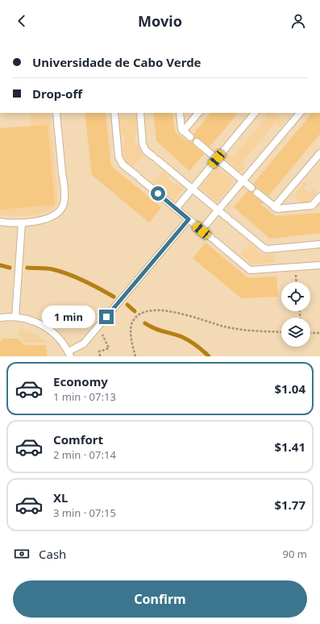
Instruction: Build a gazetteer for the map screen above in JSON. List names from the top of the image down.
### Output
{
  "page": {
    "header": "Movio",
    "banner": ["Universidade de Cabo Verde", "Drop-off"],
    "bubble": "1 min",
    "list": [
      {
        "name": "Economy",
        "note": "1 min · 07:13",
        "value": "$1.04"
      },
      {
        "name": "Comfort",
        "note": "2 min · 07:14",
        "value": "$1.41"
      },
      {
        "name": "XL",
        "note": "3 min · 07:15",
        "value": "$1.77"
      }
    ],
    "pay": ["Cash", "90 m"],
    "buttons": "Confirm"
  }
}
